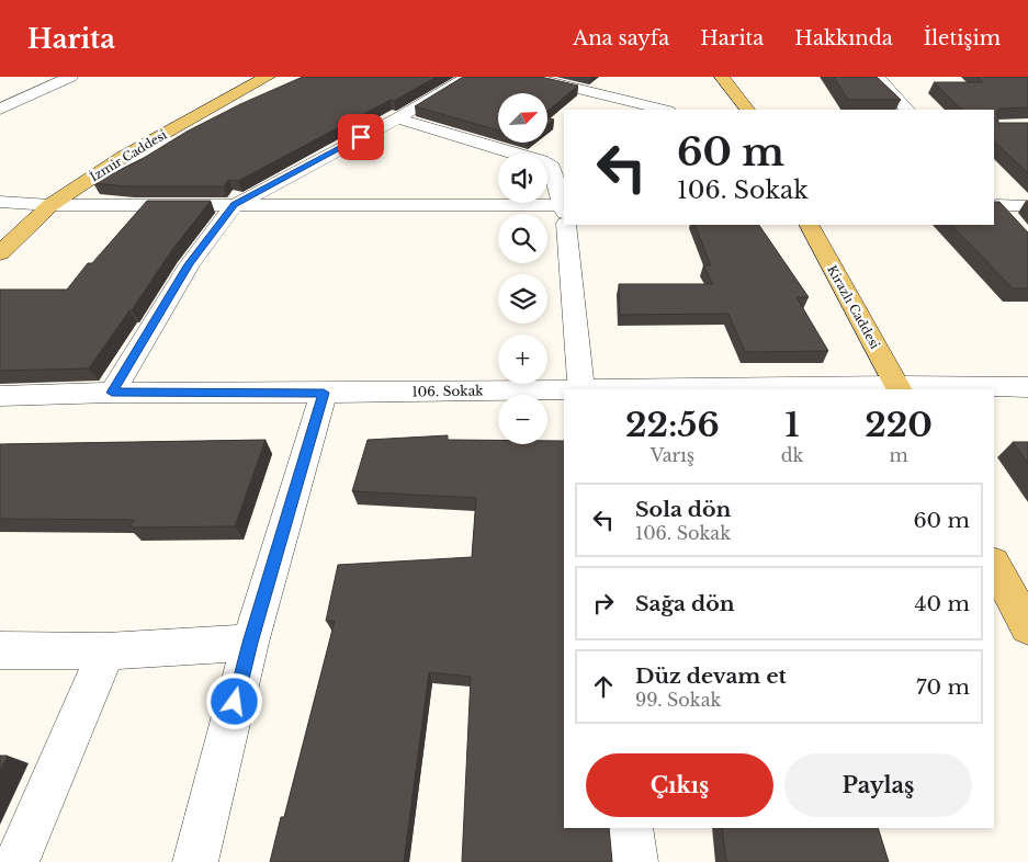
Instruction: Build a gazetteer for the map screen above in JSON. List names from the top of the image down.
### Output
{
  "streets": {
    "main road": ["İzmir Caddesi", "Kirazlı Caddesi"],
    "street": ["106. Sokak"]
  },
  "crossings": [
    ["Kirazlı Caddesi", "106. Sokak"]
  ],
  "north": "top right",
  "page": {
    "header": "Harita",
    "nav": [
      "Ana sayfa",
      "Harita",
      "Hakkında",
      "İletişim"
    ],
    "map_buttons": ["+", "−"],
    "turn": ["60 m", "106. Sokak"],
    "eta": [
      "22:56",
      "Varış",
      "1",
      "dk",
      "220",
      "m"
    ],
    "list": [
      {
        "name": "Sola dön",
        "note": "106. Sokak",
        "value": "60 m"
      },
      {
        "name": "Sağa dön",
        "value": "40 m"
      },
      {
        "name": "Düz devam et",
        "note": "99. Sokak",
        "value": "70 m"
      }
    ],
    "buttons": ["Çıkış", "Paylaş"]
  }
}
